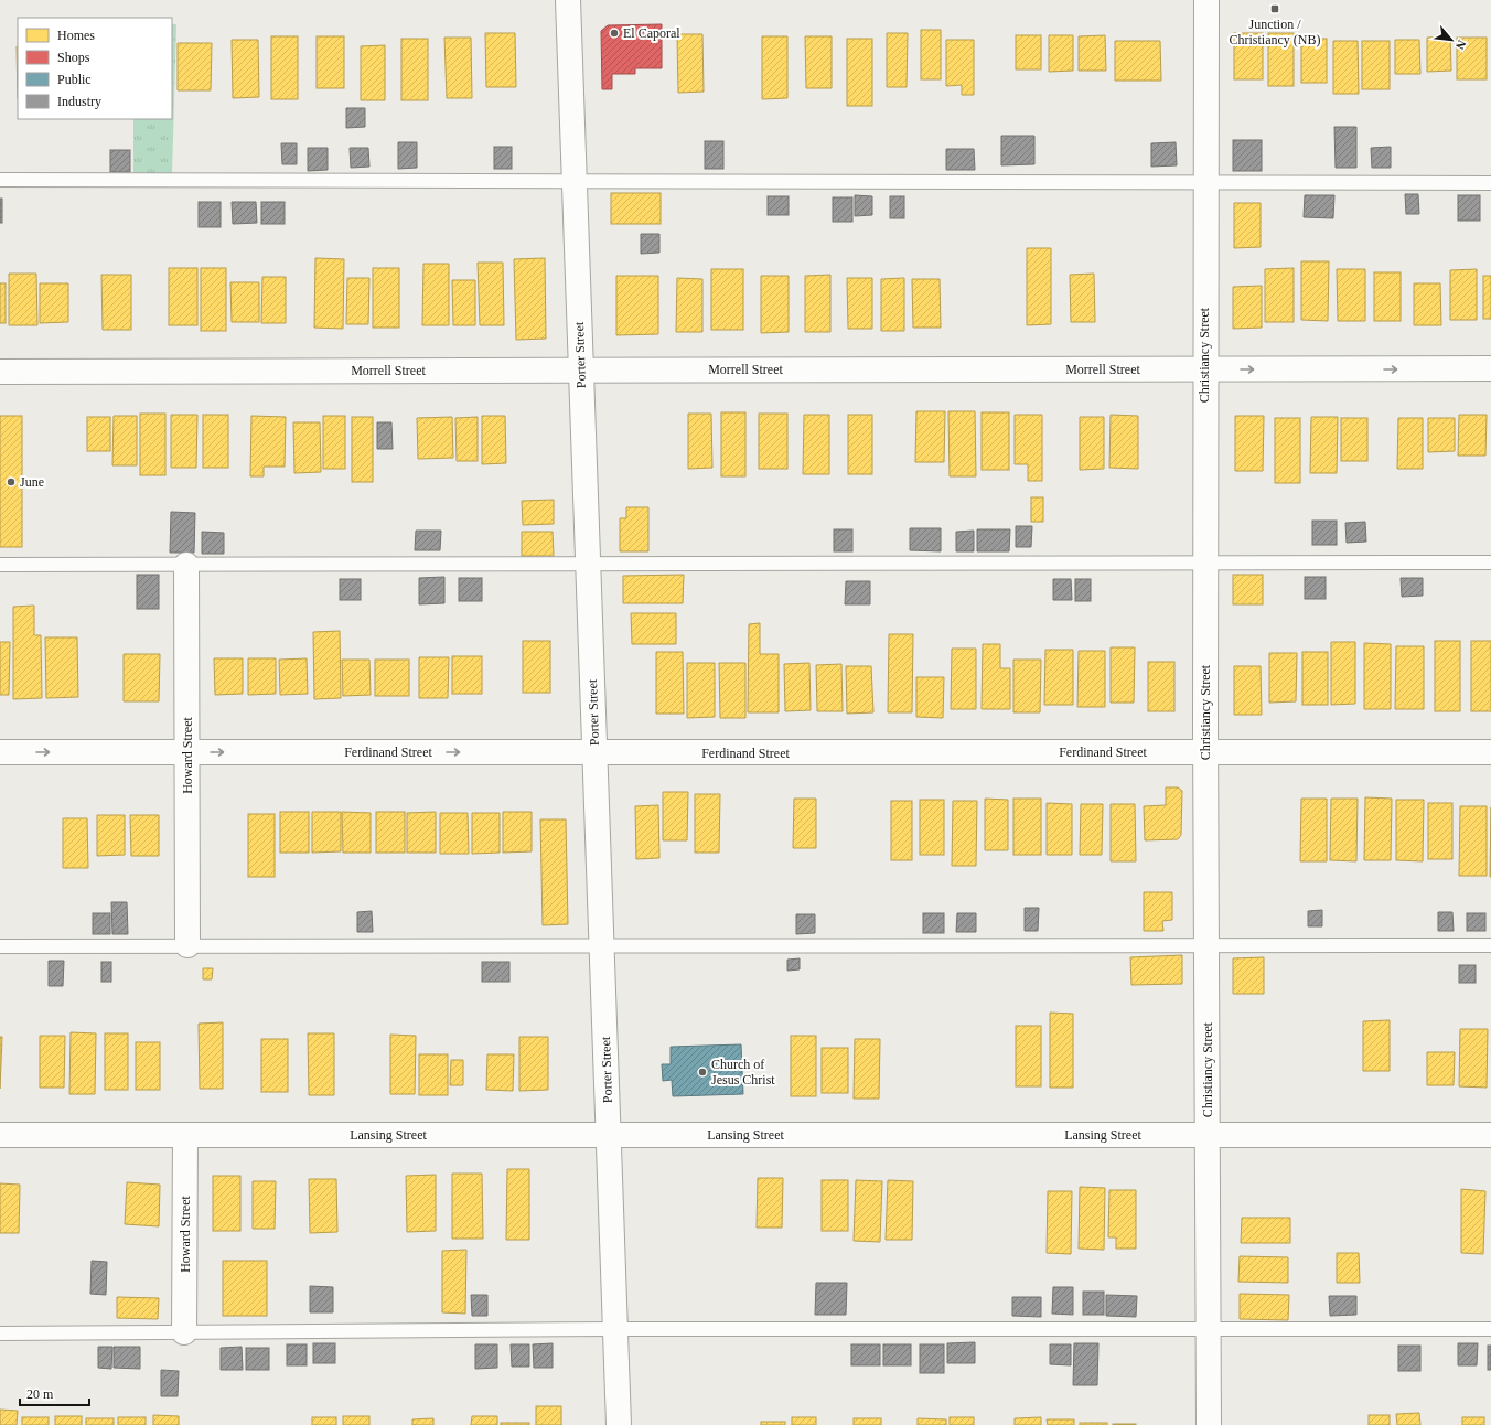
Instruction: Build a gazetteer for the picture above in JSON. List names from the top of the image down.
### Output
{
  "streets": {
    "street": [
      "Porter Street",
      "Christiancy Street",
      "Morrell Street",
      "Ferdinand Street",
      "Howard Street",
      "Lansing Street"
    ]
  },
  "crossings": [
    ["Porter Street", "Morrell Street"],
    ["Porter Street", "Ferdinand Street"],
    ["Porter Street", "Lansing Street"],
    ["Christiancy Street", "Morrell Street"],
    ["Christiancy Street", "Ferdinand Street"],
    ["Christiancy Street", "Lansing Street"],
    ["Ferdinand Street", "Howard Street"],
    ["Howard Street", "Lansing Street"]
  ],
  "one_way": ["Ferdinand Street"],
  "places": {
    "transit": ["Junction / Christiancy (NB)"],
    "other": ["El Caporal", "June", "Church of Jesus Christ"]
  },
  "legend": [
    "Homes",
    "Shops",
    "Public",
    "Industry"
  ],
  "scale_bar": "20 m",
  "north": "bottom right"
}
